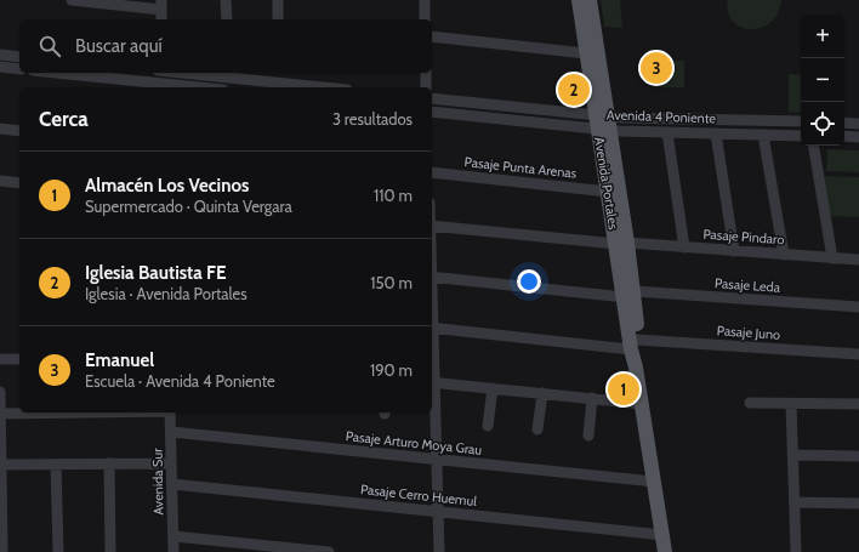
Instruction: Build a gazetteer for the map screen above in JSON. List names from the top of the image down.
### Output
{
  "streets": {
    "main road": ["Avenida Portales"],
    "street": [
      "Avenida 4 Poniente",
      "Pasaje Punta Arenas",
      "Pasaje Pindaro",
      "Pasaje Leda",
      "Pasaje Juno",
      "Pasaje Arturo Moya Grau",
      "Avenida Sur",
      "Pasaje Cerro Huemul"
    ]
  },
  "crossings": [
    ["Avenida 4 Poniente", "Avenida Portales"],
    ["Pasaje Punta Arenas", "Avenida Portales"],
    ["Avenida Portales", "Pasaje Pindaro"],
    ["Avenida Portales", "Pasaje Leda"],
    ["Avenida Portales", "Pasaje Juno"],
    ["Avenida Portales", "Pasaje Arturo Moya Grau"],
    ["Avenida Portales", "Pasaje Cerro Huemul"],
    ["Pasaje Arturo Moya Grau", "Avenida Sur"],
    ["Avenida Sur", "Pasaje Cerro Huemul"]
  ],
  "page": {
    "map_buttons": ["+", "−"],
    "search": "Buscar aquí",
    "pins": ["3", "2", "1"],
    "heading": ["Cerca", "3 resultados"],
    "list": [
      {
        "mark": "1",
        "name": "Almacén Los Vecinos",
        "note": "Supermercado · Quinta Vergara",
        "value": "110 m"
      },
      {
        "mark": "2",
        "name": "Iglesia Bautista FE",
        "note": "Iglesia · Avenida Portales",
        "value": "150 m"
      },
      {
        "mark": "3",
        "name": "Emanuel",
        "note": "Escuela · Avenida 4 Poniente",
        "value": "190 m"
      }
    ]
  }
}
